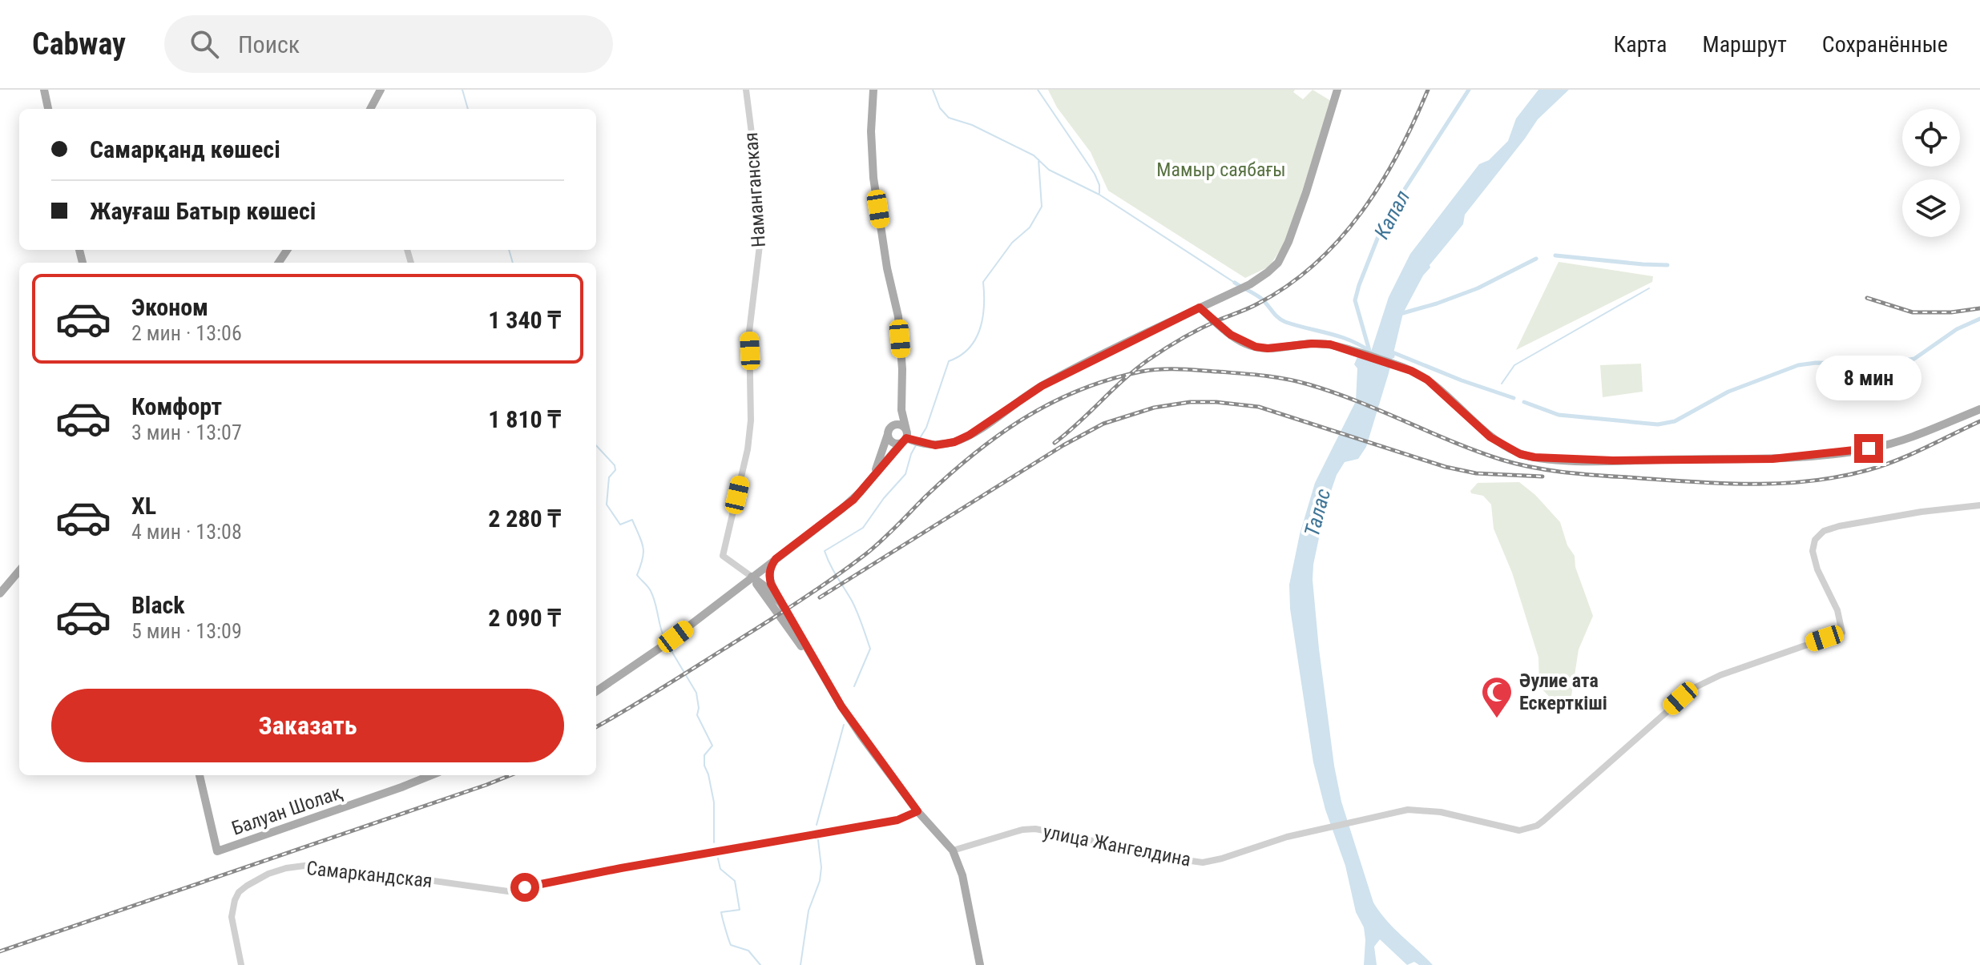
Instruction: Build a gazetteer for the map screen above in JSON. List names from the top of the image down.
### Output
{
  "streets": {
    "main road": ["Балуан Шолақ"],
    "street": ["Наманганская", "улица Жангелдина", "Самаркандская"]
  },
  "water": ["Капал", "Талас"],
  "parks": ["Мамыр саябағы"],
  "places": {
    "mosque": ["Әулие ата Ескерткіші"]
  },
  "page": {
    "header": "Cabway",
    "search": "Поиск",
    "nav": ["Карта", "Маршрут", "Сохранённые"],
    "banner": ["Самарқанд көшесі", "Жауғаш Батыр көшесі"],
    "list": [
      {
        "name": "Эконом",
        "note": "2 мин · 13:06",
        "value": "1 340 ₸"
      },
      {
        "name": "Комфорт",
        "note": "3 мин · 13:07",
        "value": "1 810 ₸"
      },
      {
        "name": "XL",
        "note": "4 мин · 13:08",
        "value": "2 280 ₸"
      },
      {
        "name": "Black",
        "note": "5 мин · 13:09",
        "value": "2 090 ₸"
      }
    ],
    "bubble": "8 мин",
    "buttons": "Заказать"
  }
}
